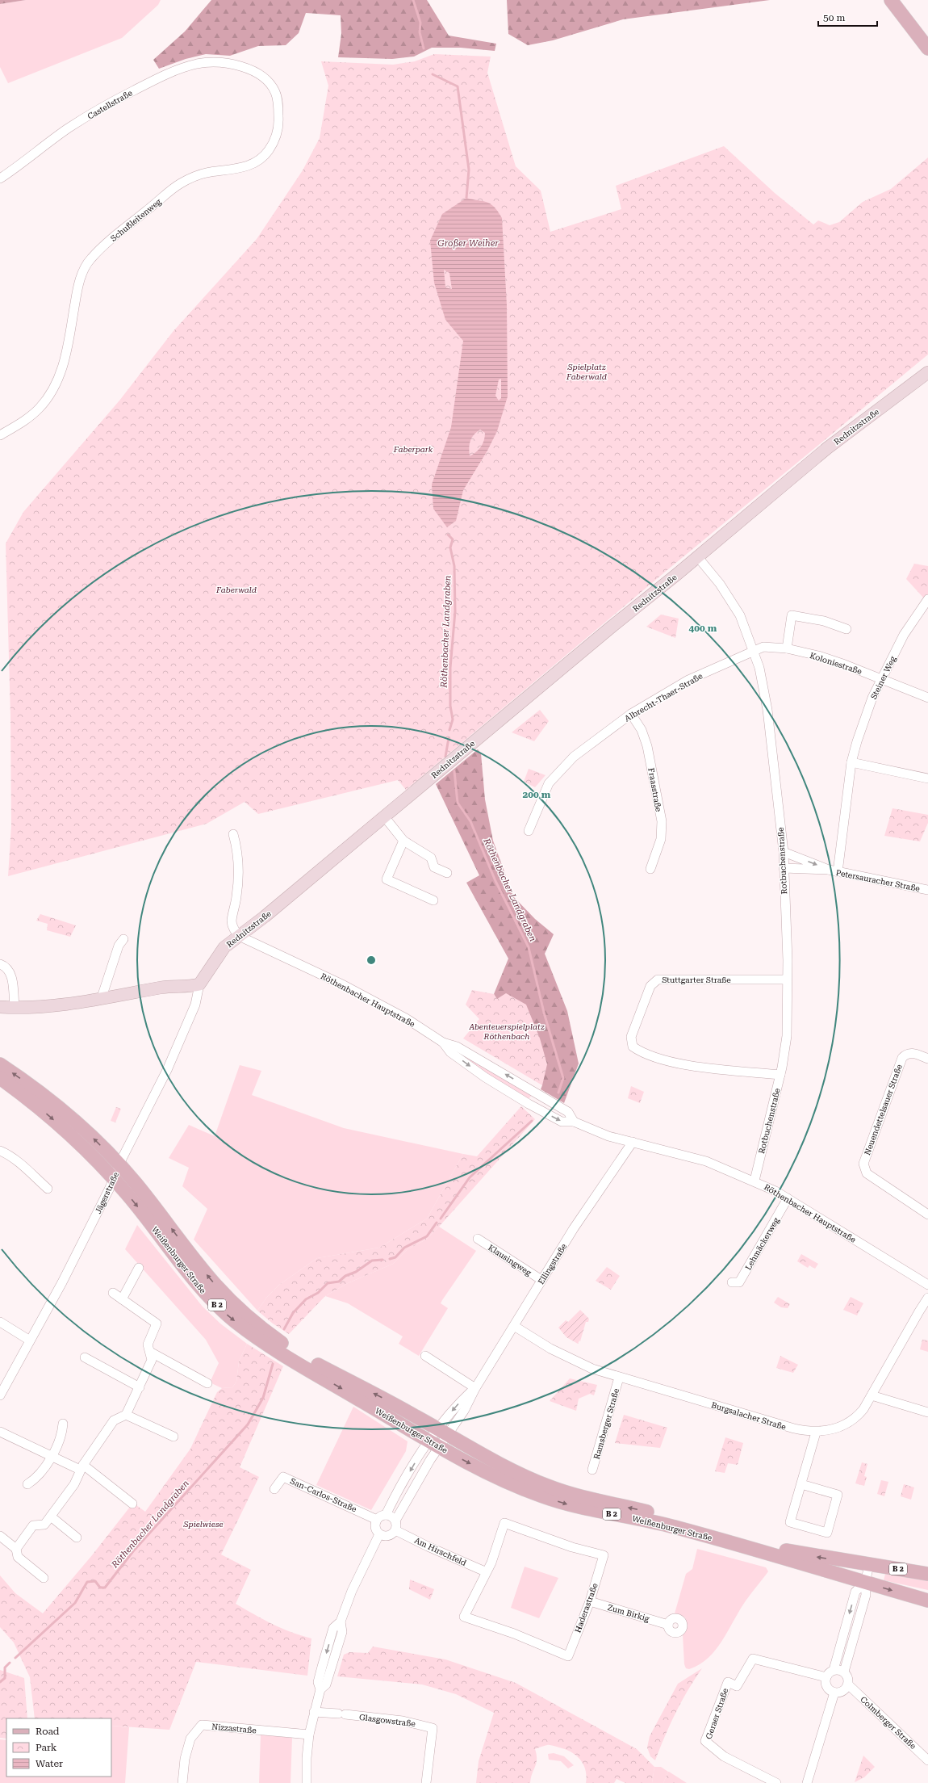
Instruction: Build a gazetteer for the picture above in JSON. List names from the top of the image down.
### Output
{
  "streets": {
    "main road": ["Rednitzstraße", "Weißenburger Straße", "B 2"],
    "street": [
      "Castellstraße",
      "Schußleitenweg",
      "Koloniestraße",
      "Steiner Weg",
      "Albrecht-Thaer-Straße",
      "Fraasstraße",
      "Rotbuchenstraße",
      "Petersauracher Straße",
      "Stuttgarter Straße",
      "Röthenbacher Hauptstraße",
      "Neuendettelsauer Straße",
      "Jägerstraße",
      "Lehmäckerweg",
      "Klausingweg",
      "Ellingstraße",
      "Burgsalacher Straße",
      "Ramsberger Straße",
      "San-Carlos-Straße",
      "Am Hirschfeld",
      "Haderastraße",
      "Zum Birkig",
      "Geraer Straße",
      "Glasgowstraße",
      "Colmberger Straße",
      "Nizzastraße"
    ]
  },
  "crossings": [
    ["Castellstraße", "Schußleitenweg"],
    ["Rednitzstraße", "Rotbuchenstraße"],
    ["Rednitzstraße", "Röthenbacher Hauptstraße"],
    ["Rednitzstraße", "Jägerstraße"],
    ["Koloniestraße", "Steiner Weg"],
    ["Koloniestraße", "Albrecht-Thaer-Straße"],
    ["Koloniestraße", "Rotbuchenstraße"],
    ["Steiner Weg", "Petersauracher Straße"],
    ["Albrecht-Thaer-Straße", "Fraasstraße"],
    ["Albrecht-Thaer-Straße", "Rotbuchenstraße"],
    ["Rotbuchenstraße", "Petersauracher Straße"],
    ["Rotbuchenstraße", "Stuttgarter Straße"],
    ["Rotbuchenstraße", "Röthenbacher Hauptstraße"],
    ["Röthenbacher Hauptstraße", "Lehmäckerweg"],
    ["Röthenbacher Hauptstraße", "Ellingstraße"],
    ["Jägerstraße", "Weißenburger Straße"],
    ["Weißenburger Straße", "Ellingstraße"],
    ["Klausingweg", "Ellingstraße"],
    ["Ellingstraße", "Burgsalacher Straße"],
    ["Burgsalacher Straße", "Ramsberger Straße"],
    ["San-Carlos-Straße", "Am Hirschfeld"],
    ["Am Hirschfeld", "Haderastraße"],
    ["Haderastraße", "Zum Birkig"],
    ["Geraer Straße", "Colmberger Straße"]
  ],
  "water": ["Großer Weiher", "Röthenbacher Landgraben"],
  "parks": [
    "Spielplatz Faberwald",
    "Faberpark",
    "Faberwald",
    "Abenteuerspielplatz Röthenbach",
    "Spielwiese"
  ],
  "legend": ["Road", "Park", "Water"],
  "scale_bar": "50 m",
  "rings": ["400 m", "200 m"]
}
